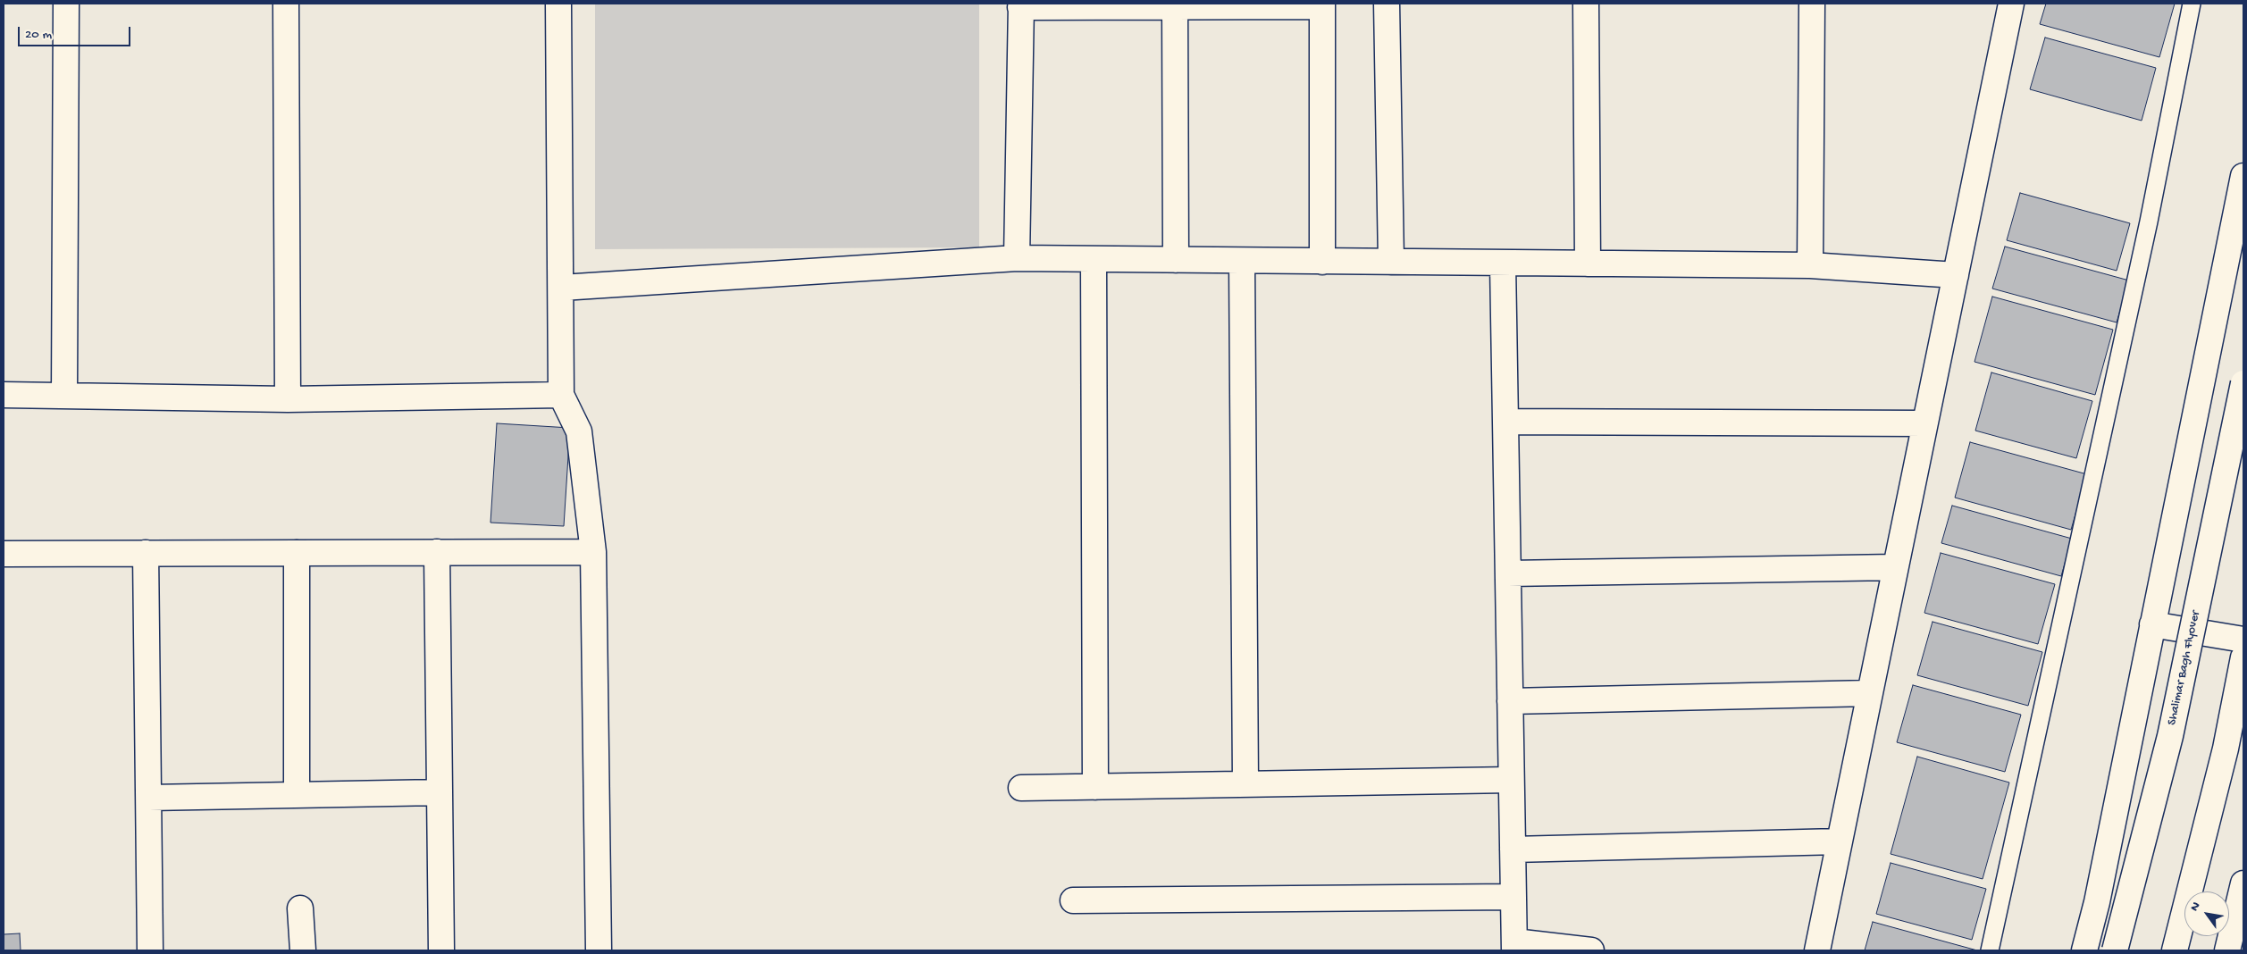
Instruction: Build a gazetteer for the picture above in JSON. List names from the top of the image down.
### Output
{
  "streets": {
    "street": ["Shalimar Bagh Flyover"]
  },
  "scale_bar": "20 m",
  "north": "top left"
}
